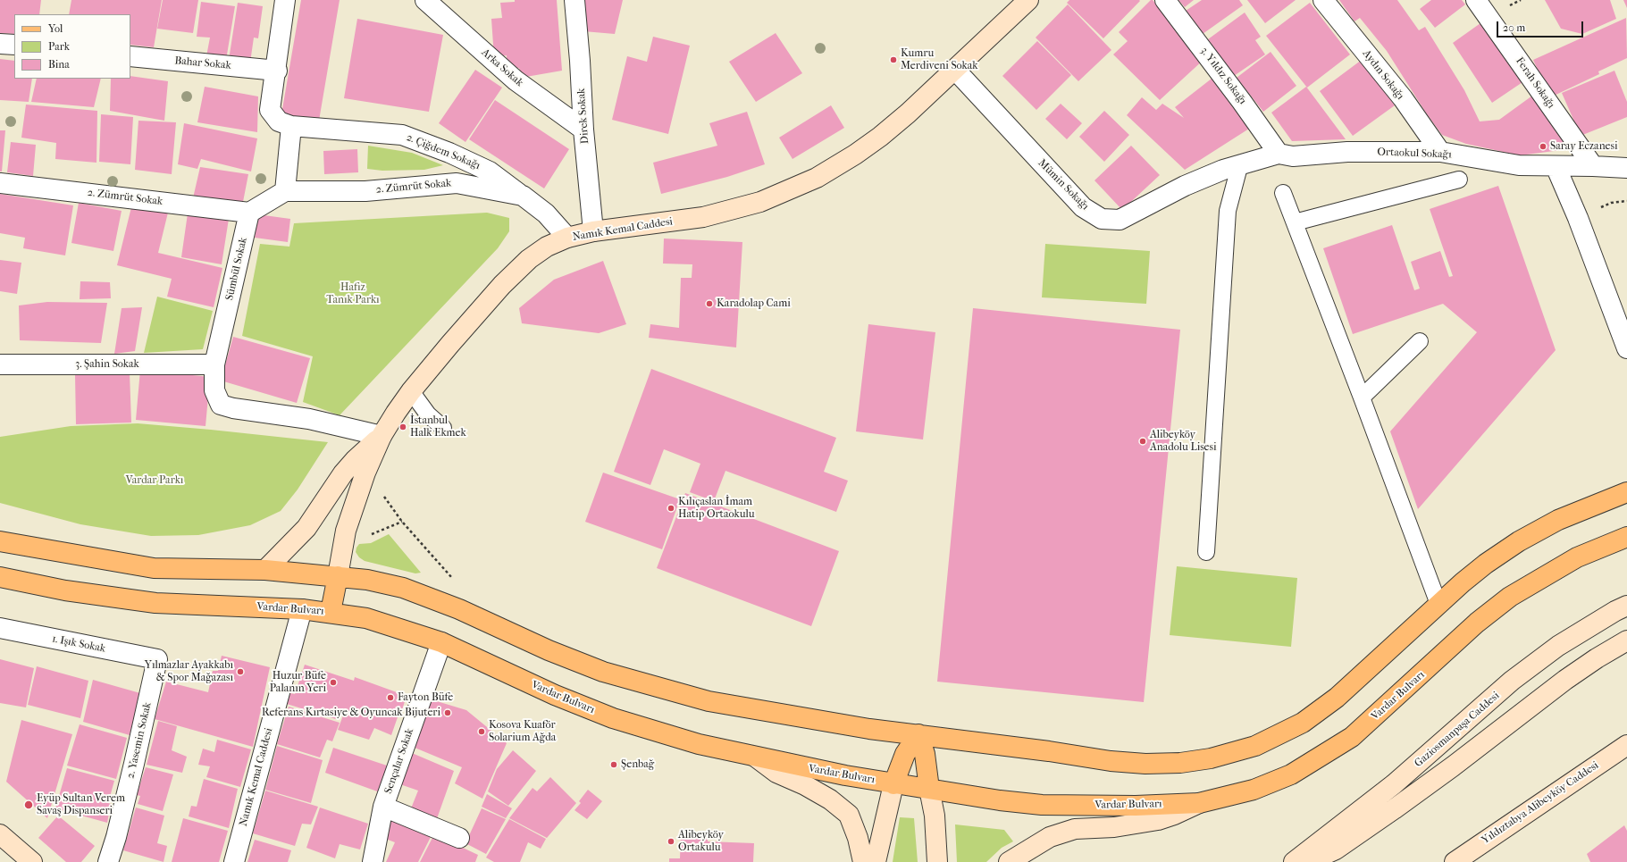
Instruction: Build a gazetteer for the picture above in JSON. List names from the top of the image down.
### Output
{
  "streets": {
    "main road": [
      "Namık Kemal Caddesi",
      "Vardar Bulvarı",
      "Gaziosmanpaşa Caddesi",
      "Yıldıztabya Alibeyköy Caddesi"
    ],
    "street": [
      "Bahar Sokak",
      "Arka Sokak",
      "Aydın Sokağı",
      "3. Yıldız Sokağı",
      "Ferah Sokağı",
      "Direk Sokak",
      "2. Çiğdem Sokağı",
      "Ortaokul Sokağı",
      "Mümin Sokağı",
      "2. Zümrüt Sokak",
      "Sümbül Sokak",
      "3. Şahin Sokak",
      "1. Işık Sokak",
      "2. Yasemin Sokak",
      "Sençalar Sokak"
    ]
  },
  "crossings": [
    ["Arka Sokak", "Direk Sokak"],
    ["Aydın Sokağı", "Ortaokul Sokağı"],
    ["3. Yıldız Sokağı", "Ortaokul Sokağı"],
    ["3. Yıldız Sokağı", "Mümin Sokağı"],
    ["Ferah Sokağı", "Ortaokul Sokağı"],
    ["Direk Sokak", "Namık Kemal Caddesi"],
    ["2. Çiğdem Sokağı", "2. Zümrüt Sokak"],
    ["Ortaokul Sokağı", "Mümin Sokağı"],
    ["Mümin Sokağı", "Namık Kemal Caddesi"],
    ["2. Zümrüt Sokak", "Namık Kemal Caddesi"],
    ["2. Zümrüt Sokak", "Sümbül Sokak"],
    ["Namık Kemal Caddesi", "Sümbül Sokak"],
    ["Namık Kemal Caddesi", "Vardar Bulvarı"],
    ["Sümbül Sokak", "3. Şahin Sokak"],
    ["Vardar Bulvarı", "Sençalar Sokak"],
    ["1. Işık Sokak", "2. Yasemin Sokak"]
  ],
  "parks": ["Hafız Tanık Parkı", "Vardar Parkı"],
  "places": [
    "Kumru Merdiveni Sokak",
    "Saray Eczanesi",
    "Karadolap Cami",
    "İstanbul Halk Ekmek",
    "Alibeyköy Anadolu Lisesi",
    "Kılıçaslan İmam Hatip Ortaokulu",
    "Yılmazlar Ayakkabı & Spor Mağazası",
    "Huzur Büfe Palanın Yeri",
    "Fayton Büfe",
    "Referans Kırtasiye & Oyuncak Bijuteri",
    "Kosova Kuaför Solarium Ağda",
    "Şenbağ",
    "Eyüp Sultan Verem Savaş Dispanseri",
    "Alibeyköy Ortakulu"
  ],
  "legend": ["Yol", "Park", "Bina"],
  "scale_bar": "20 m"
}
